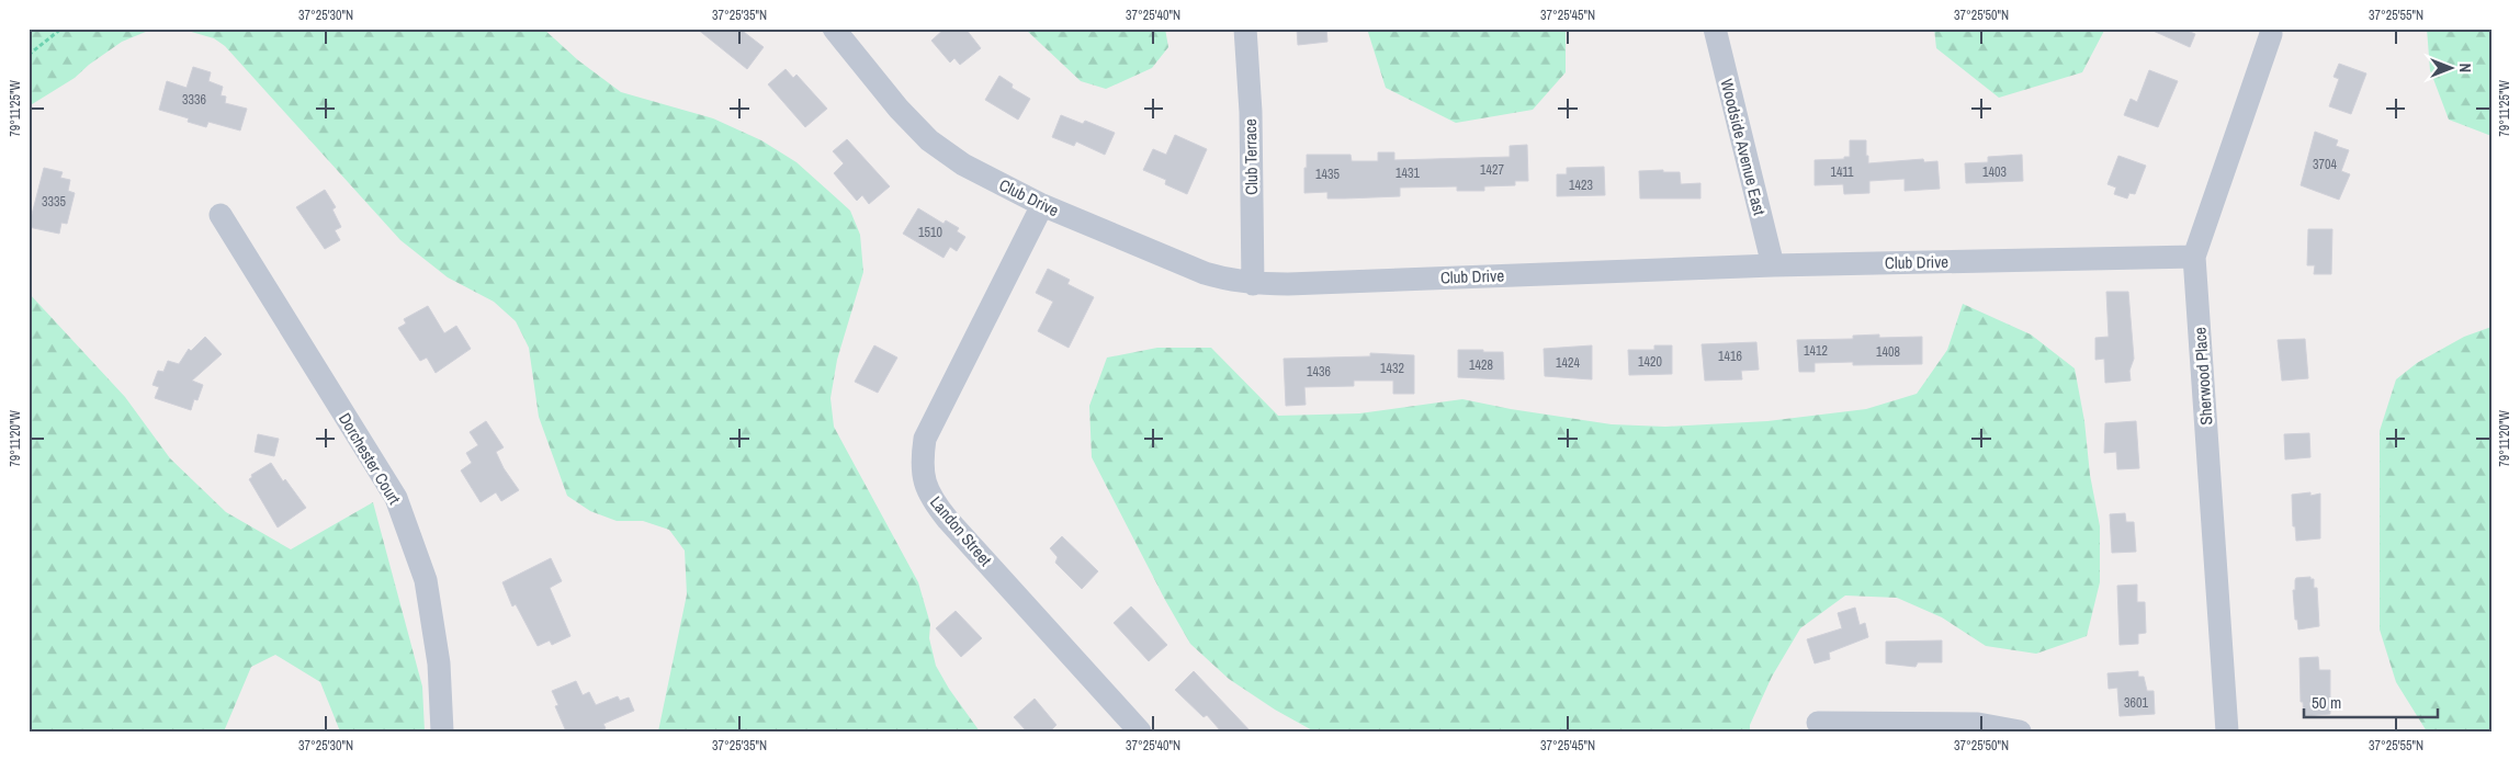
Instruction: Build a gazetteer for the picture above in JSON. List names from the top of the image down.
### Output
{
  "streets": {
    "street": [
      "Woodside Avenue East",
      "Club Terrace",
      "Club Drive",
      "Sherwood Place",
      "Dorchester Court",
      "Landon Street"
    ]
  },
  "crossings": [
    ["Woodside Avenue East", "Club Drive"],
    ["Club Terrace", "Club Drive"],
    ["Club Drive", "Sherwood Place"],
    ["Club Drive", "Landon Street"]
  ],
  "house_numbers": [
    "3336",
    "3704",
    "1427",
    "1411",
    "1403",
    "1431",
    "1435",
    "1423",
    "3335",
    "1510",
    "1412",
    "1408",
    "1416",
    "1420",
    "1424",
    "1428",
    "1432",
    "1436",
    "3601"
  ],
  "scale_bar": "50 m",
  "north": "right",
  "coordinates": [
    "37°25'30\"N",
    "37°25'35\"N",
    "37°25'40\"N",
    "37°25'45\"N",
    "37°25'50\"N",
    "37°25'55\"N",
    "79°11'25\"W",
    "79°11'20\"W"
  ]
}
